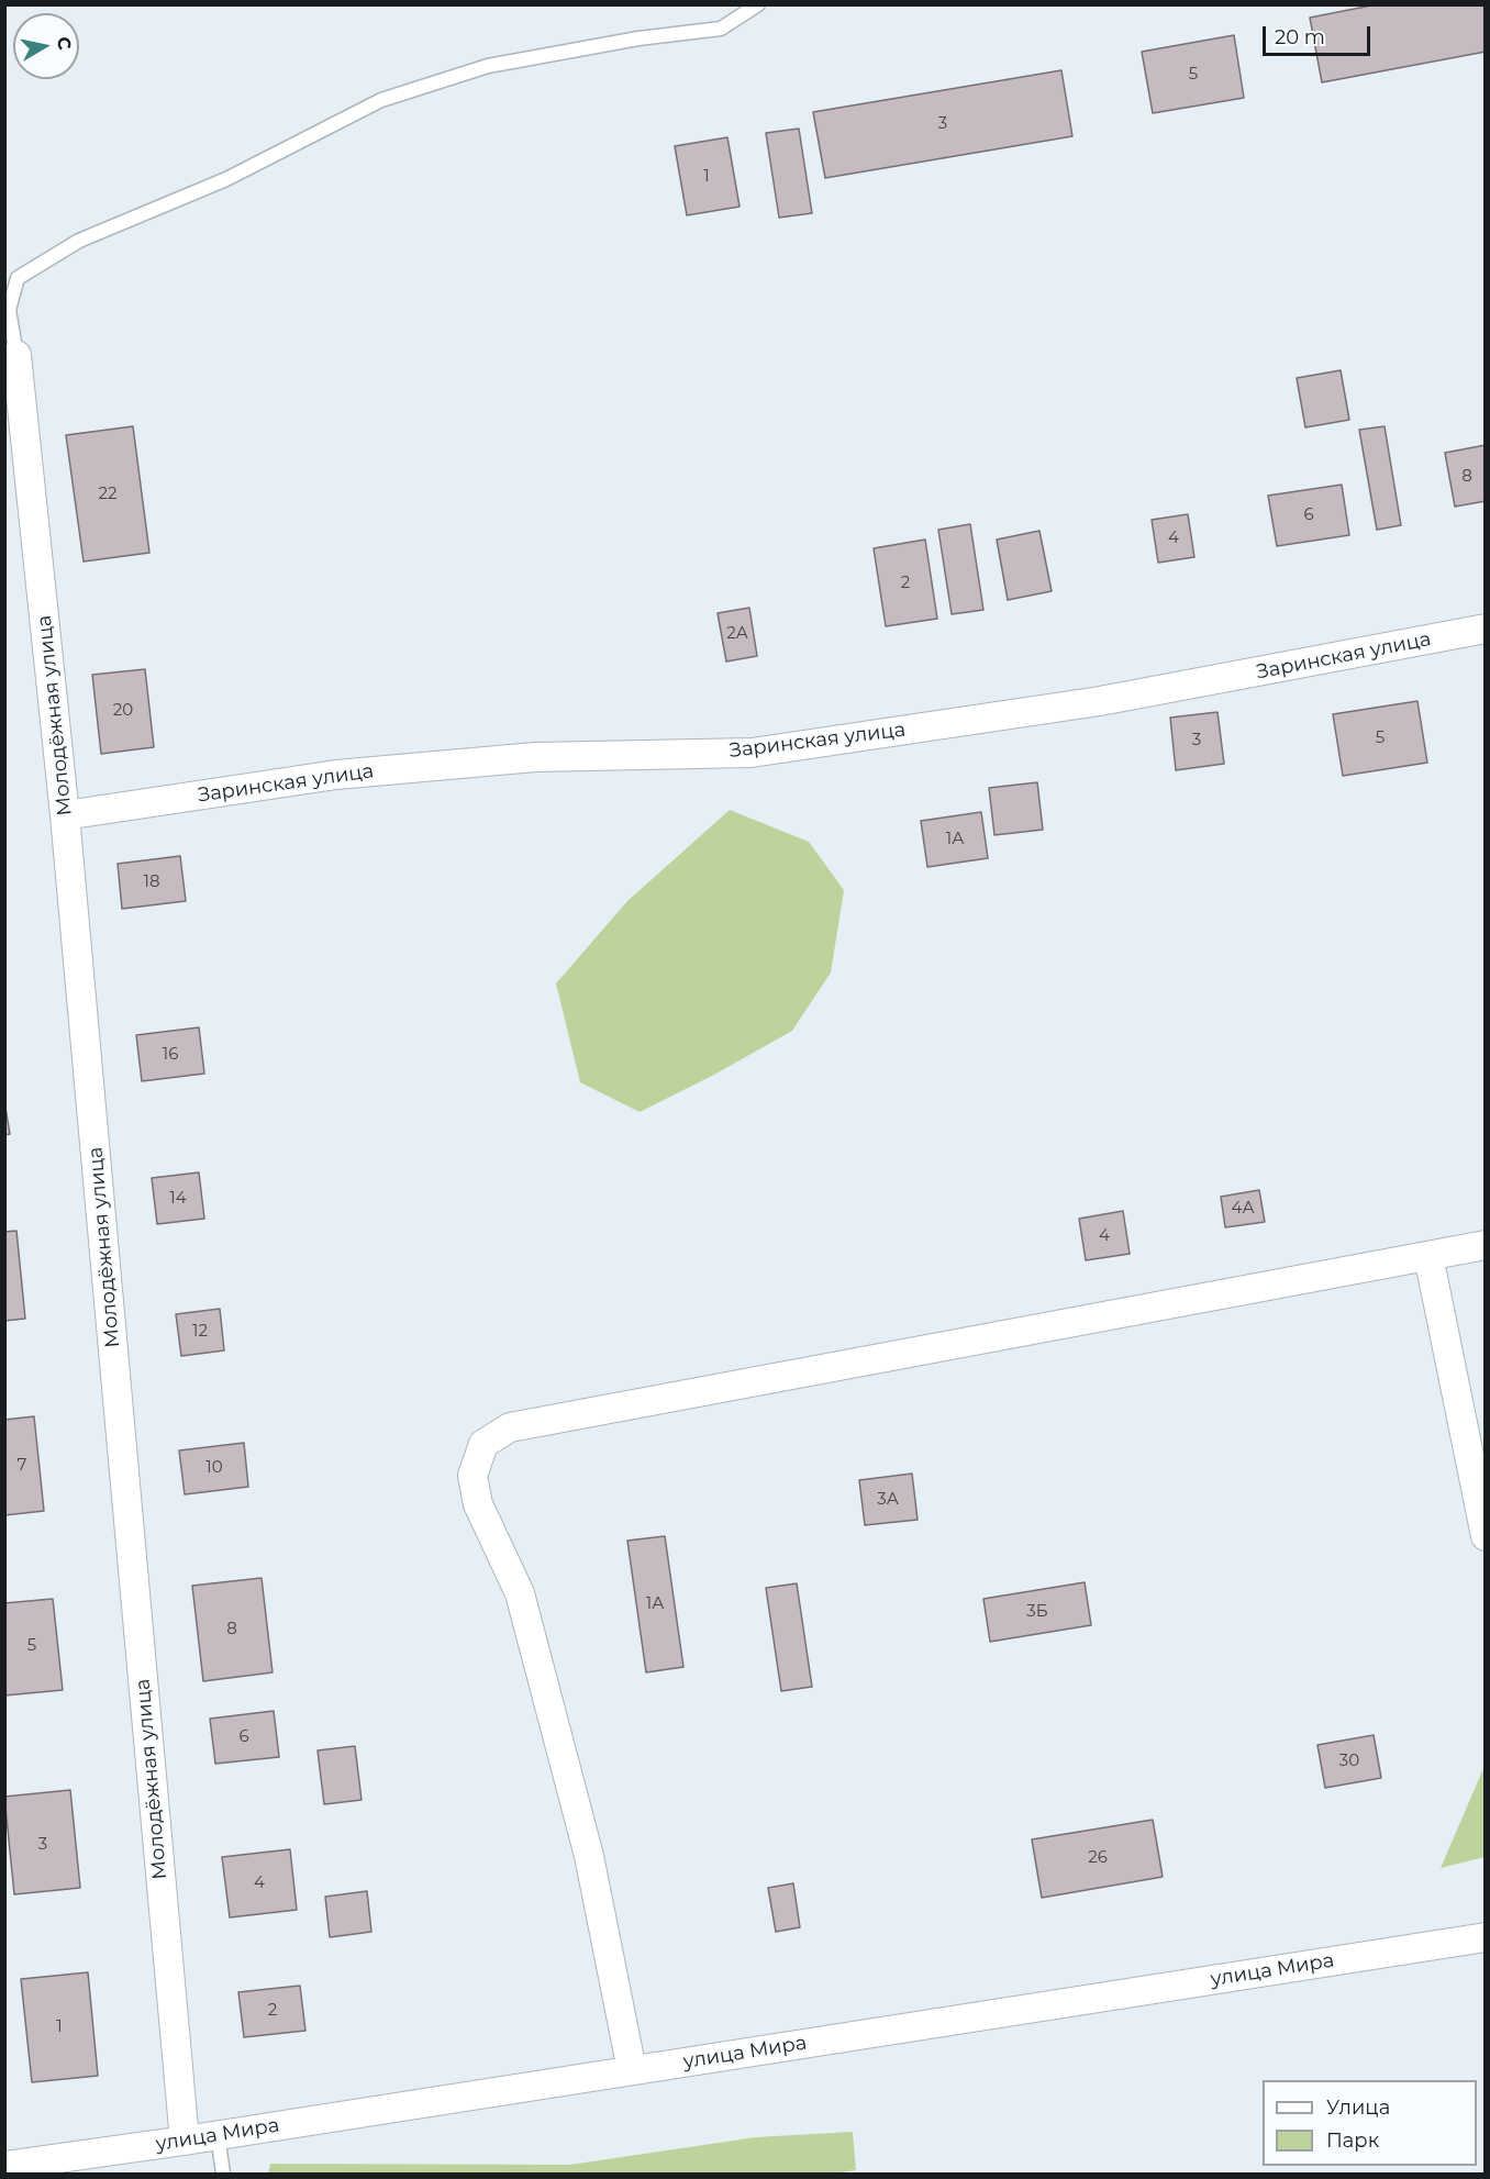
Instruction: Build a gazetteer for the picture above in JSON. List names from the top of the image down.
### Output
{
  "streets": {
    "street": ["Заринская улица", "Молодёжная улица", "улица Мира"]
  },
  "crossings": [
    ["Заринская улица", "Молодёжная улица"],
    ["Молодёжная улица", "улица Мира"]
  ],
  "house_numbers": [
    "5",
    "3",
    "1",
    "8",
    "22",
    "6",
    "4",
    "2",
    "2А",
    "20",
    "5",
    "3",
    "1А",
    "18",
    "16",
    "14",
    "4А",
    "4",
    "12",
    "7",
    "10",
    "3А",
    "1А",
    "3Б",
    "8",
    "5",
    "6",
    "30",
    "3",
    "26",
    "4",
    "2",
    "1"
  ],
  "legend": ["Улица", "Парк"],
  "scale_bar": "20 m",
  "north": "right"
}
